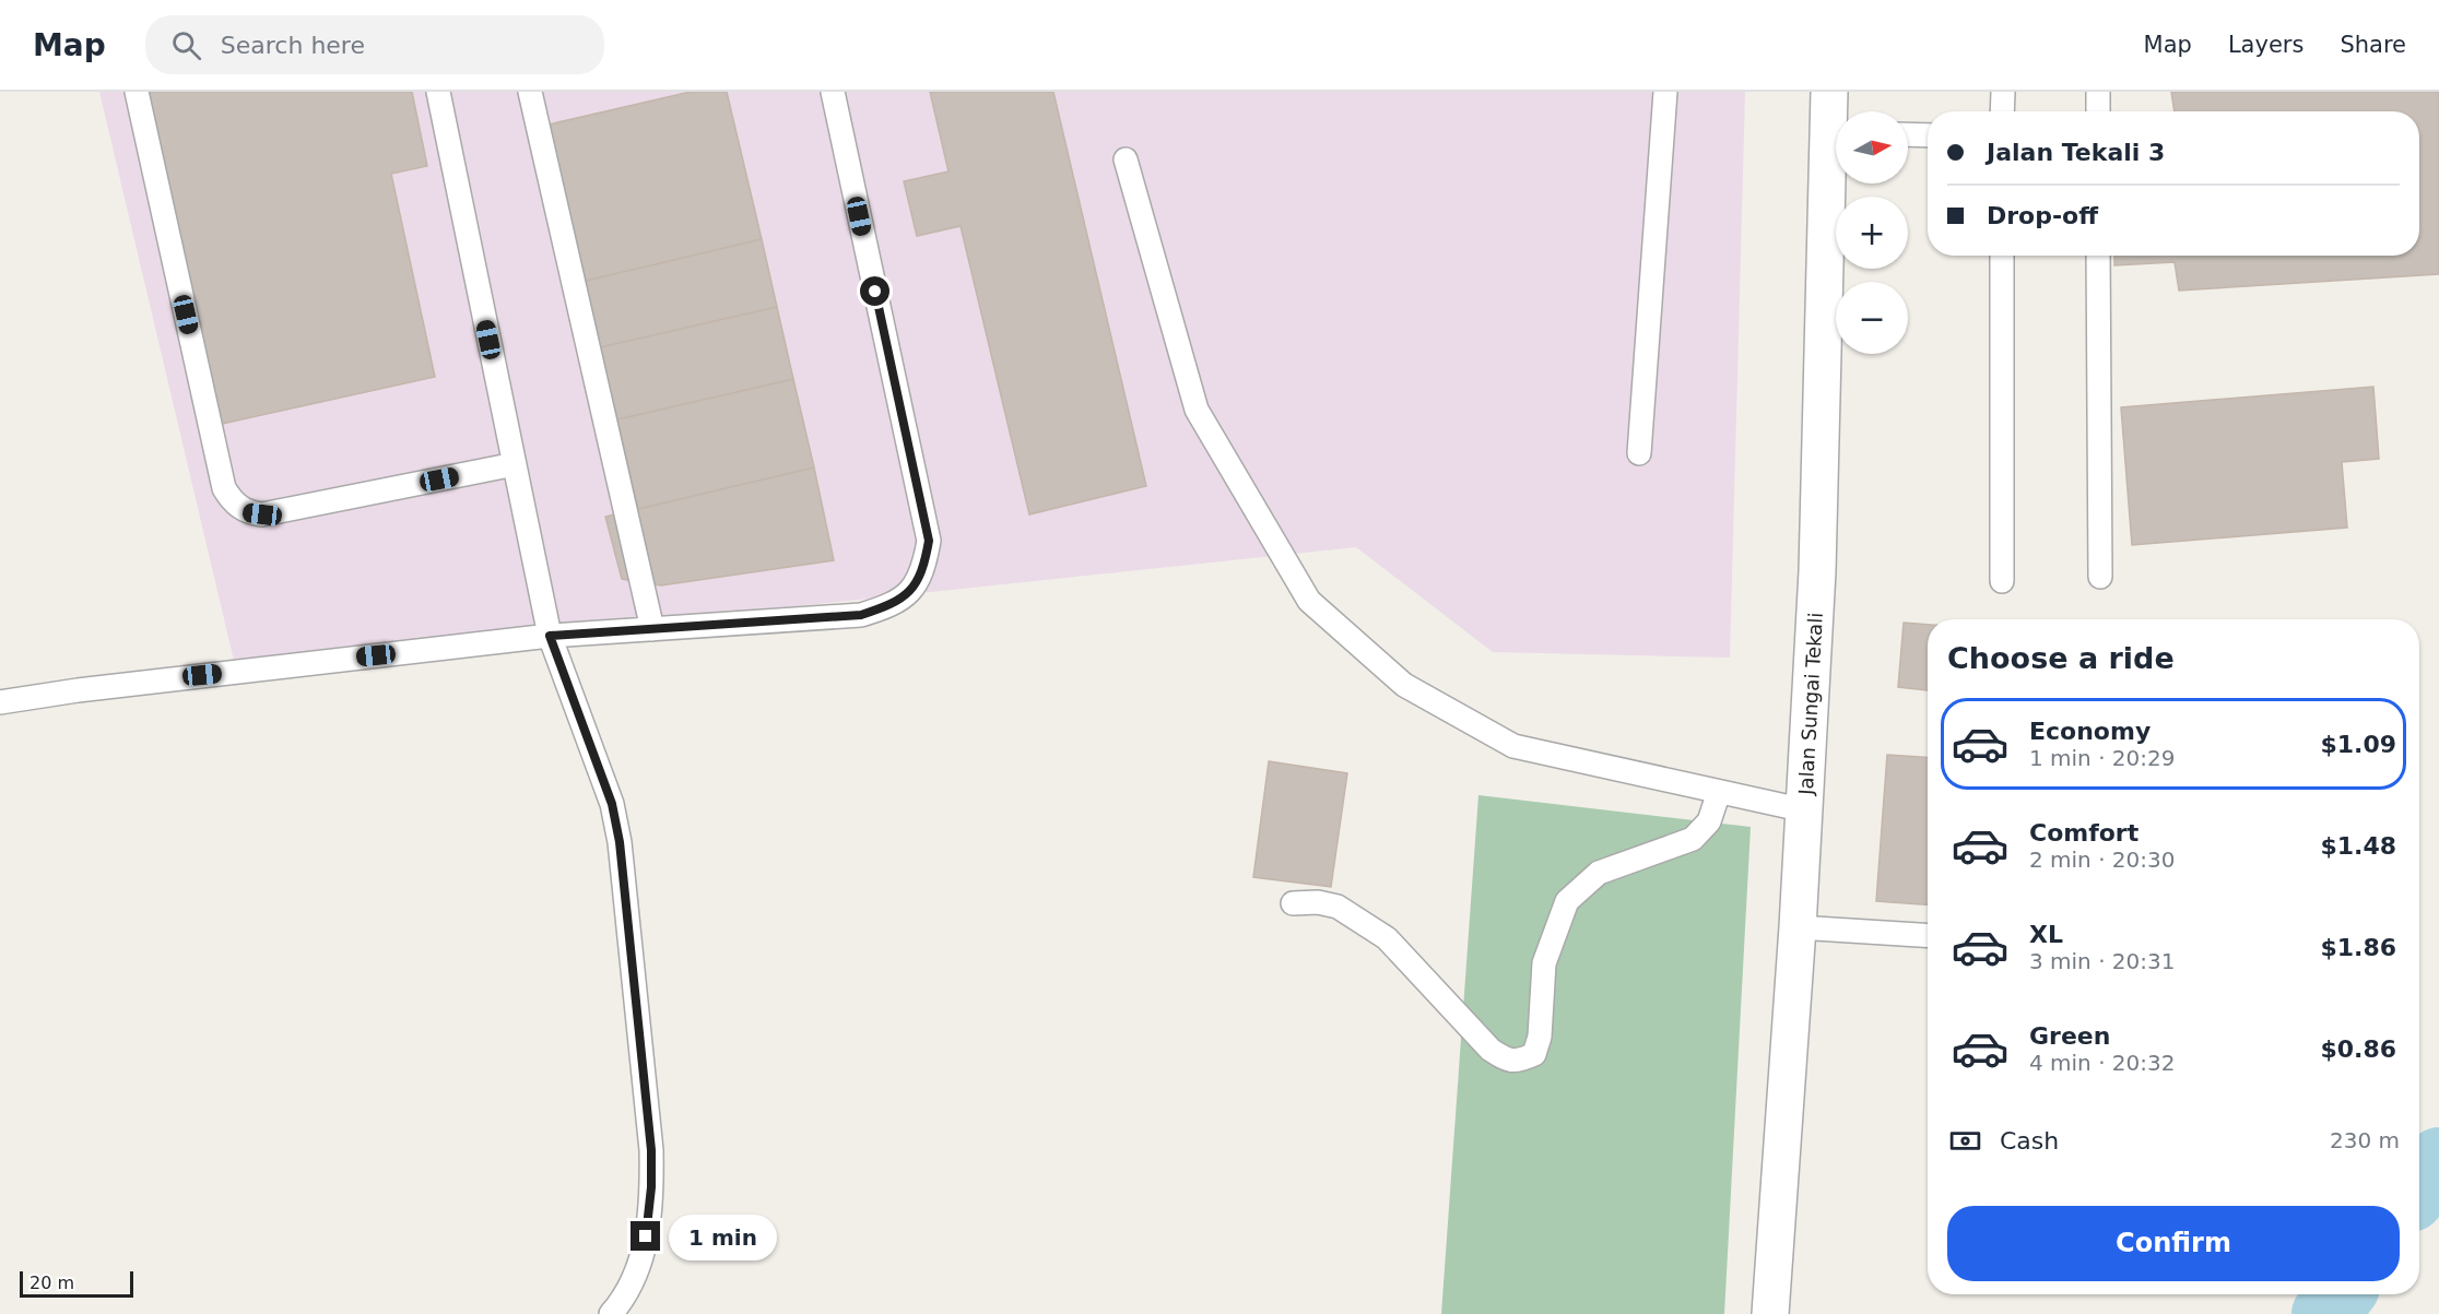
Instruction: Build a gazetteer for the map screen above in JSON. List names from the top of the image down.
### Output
{
  "streets": {
    "street": ["Jalan Sungai Tekali"]
  },
  "scale_bar": "20 m",
  "north": "right",
  "page": {
    "header": "Map",
    "search": "Search here",
    "nav": ["Map", "Layers", "Share"],
    "map_buttons": ["+", "−"],
    "banner": ["Jalan Tekali 3", "Drop-off"],
    "heading": "Choose a ride",
    "list": [
      {
        "name": "Economy",
        "note": "1 min · 20:29",
        "value": "$1.09"
      },
      {
        "name": "Comfort",
        "note": "2 min · 20:30",
        "value": "$1.48"
      },
      {
        "name": "XL",
        "note": "3 min · 20:31",
        "value": "$1.86"
      },
      {
        "name": "Green",
        "note": "4 min · 20:32",
        "value": "$0.86"
      }
    ],
    "pay": ["Cash", "230 m"],
    "buttons": "Confirm",
    "bubble": "1 min",
    "scale": "20 m"
  }
}
